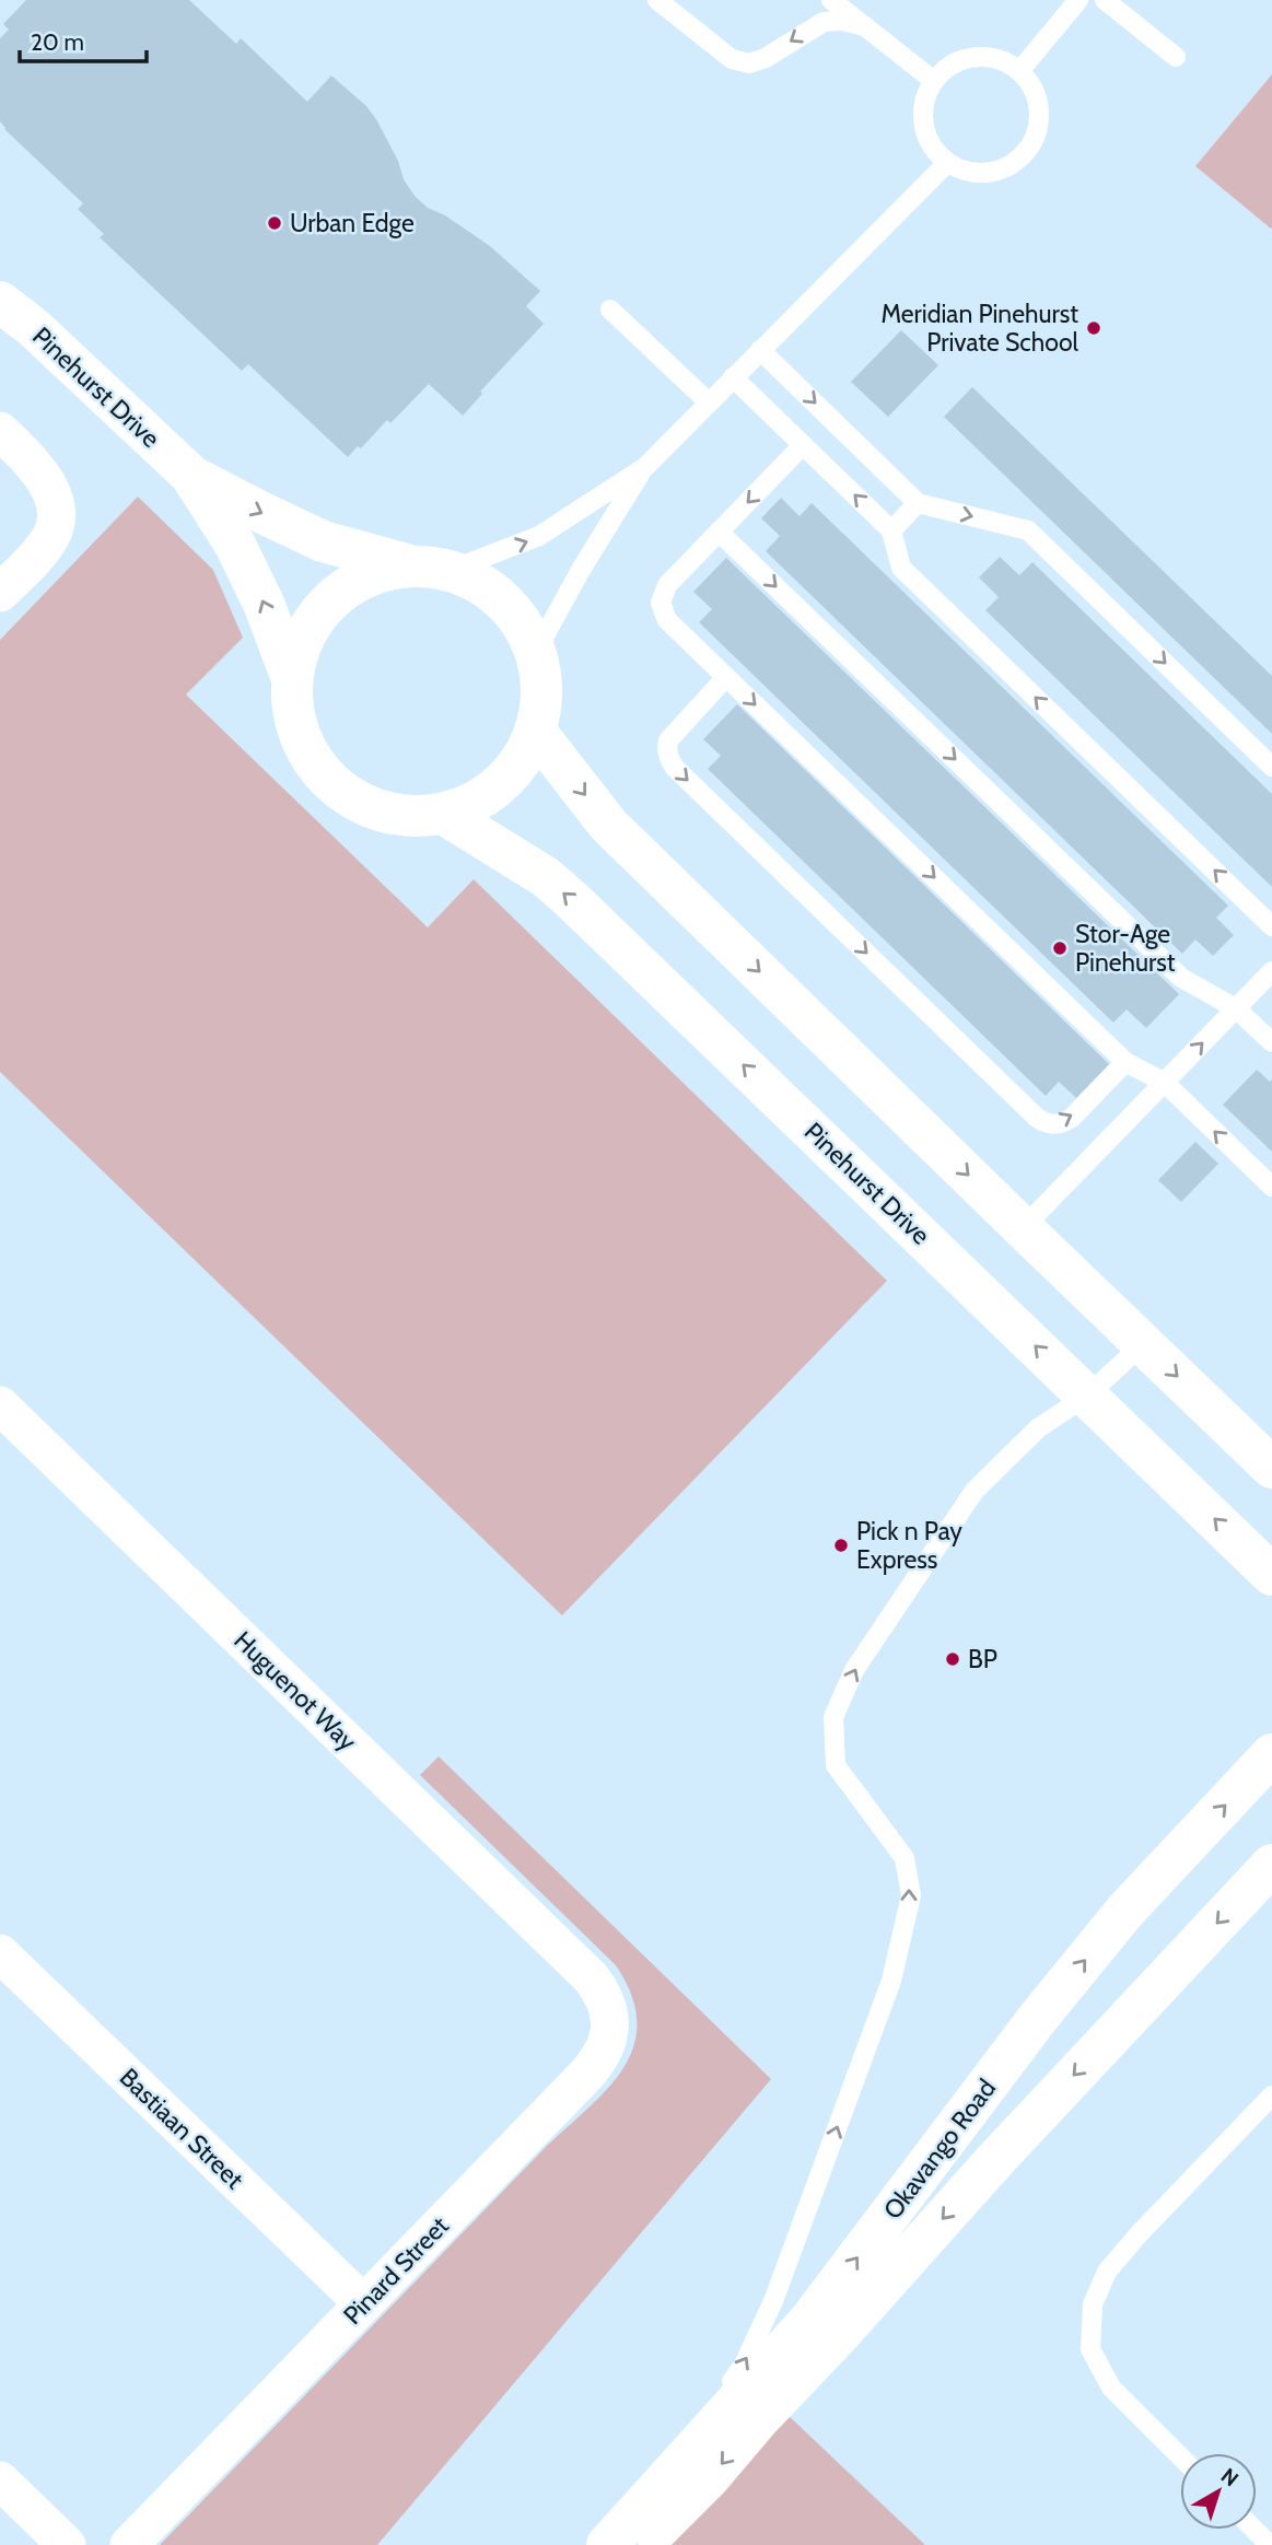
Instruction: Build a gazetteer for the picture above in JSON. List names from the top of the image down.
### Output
{
  "streets": {
    "street": [
      "Pinehurst Drive",
      "Huguenot Way",
      "Bastiaan Street",
      "Okavango Road",
      "Pinard Street"
    ]
  },
  "crossings": [
    ["Huguenot Way", "Pinard Street"],
    ["Bastiaan Street", "Pinard Street"]
  ],
  "places": [
    "Urban Edge",
    "Meridian Pinehurst Private School",
    "Stor-Age Pinehurst",
    "Pick n Pay Express",
    "BP"
  ],
  "scale_bar": "20 m",
  "north": "top right"
}
